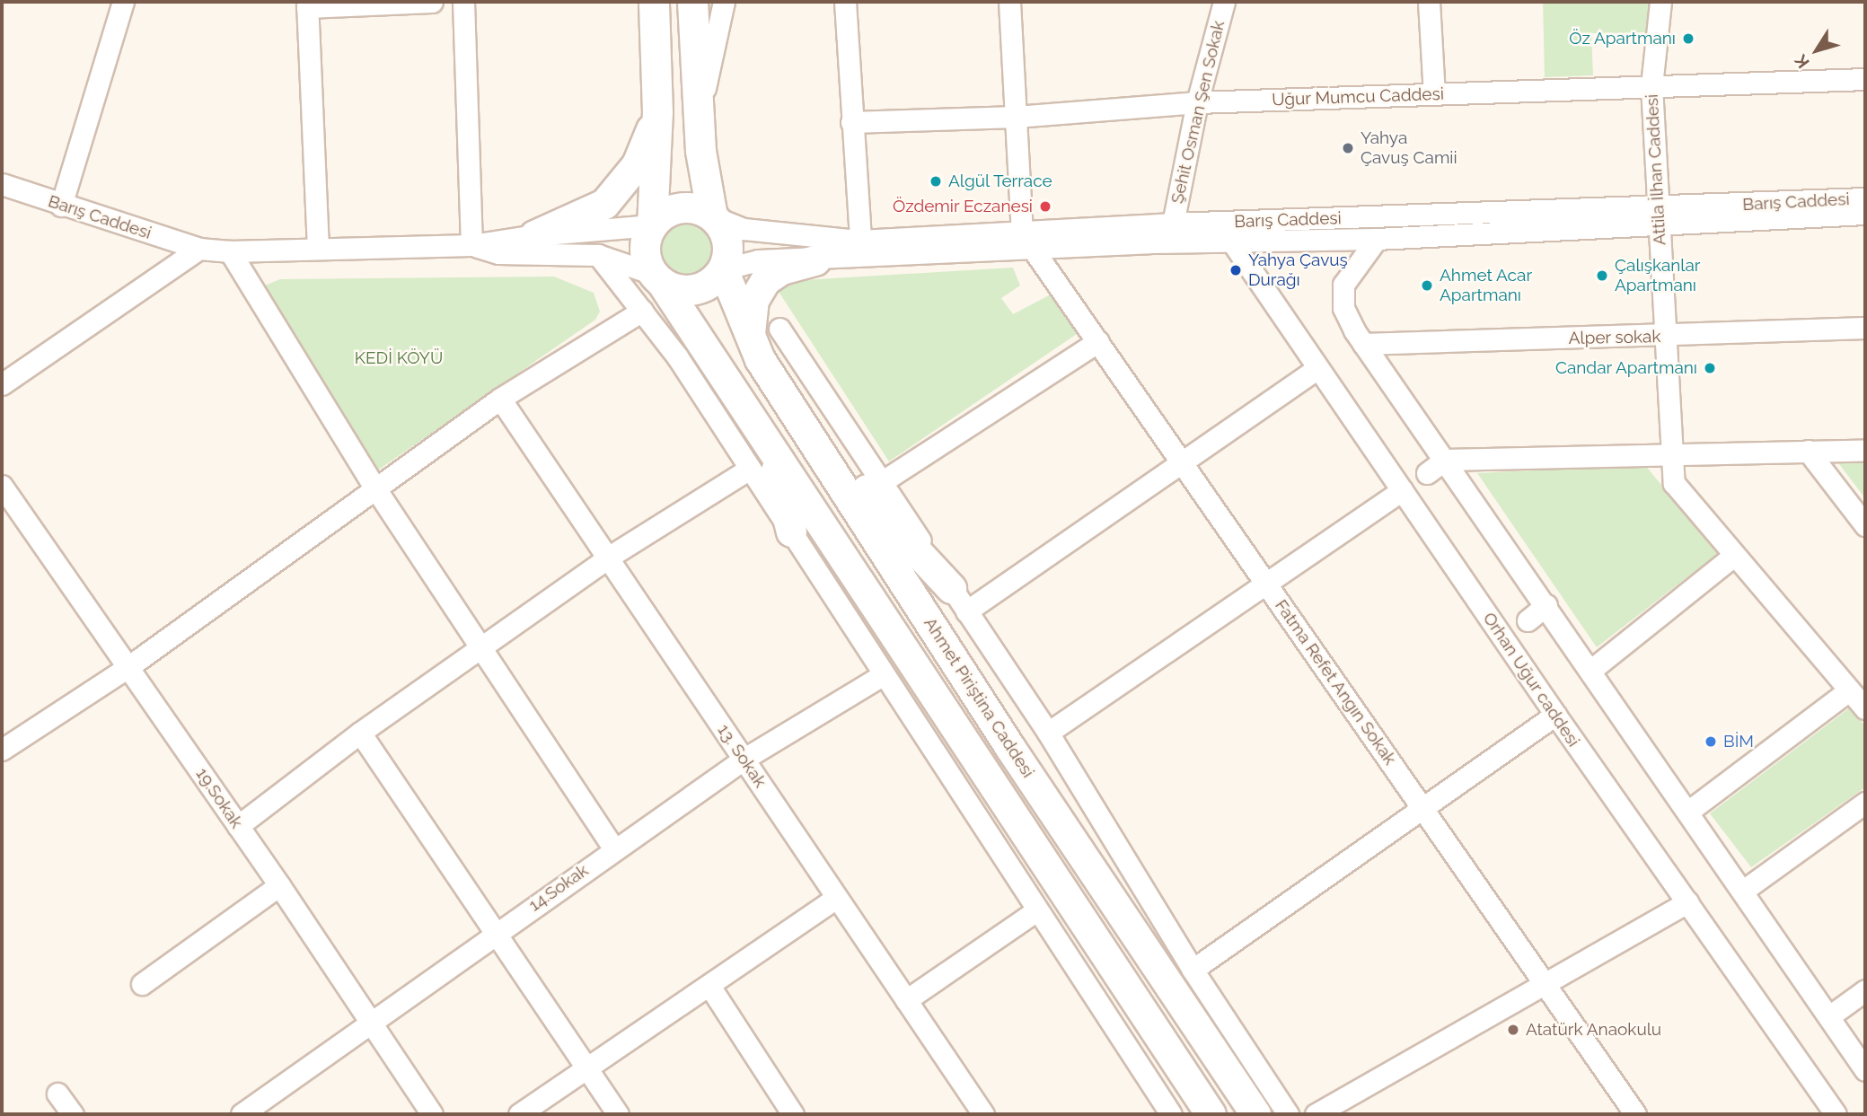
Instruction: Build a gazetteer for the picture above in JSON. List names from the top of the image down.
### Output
{
  "streets": {
    "street": [
      "Uğur Mumcu Caddesi",
      "Şehit Osman Şen Sokak",
      "Attila İlhan Caddesi",
      "Barış Caddesi",
      "Alper sokak",
      "Orhan Uğur caddesi",
      "Fatma Refet Angın Sokak",
      "Ahmet Piriştina Caddesi",
      "13. Sokak",
      "19.Sokak",
      "14.Sokak"
    ]
  },
  "crossings": [
    ["Uğur Mumcu Caddesi", "Şehit Osman Şen Sokak"],
    ["Uğur Mumcu Caddesi", "Attila İlhan Caddesi"],
    ["Şehit Osman Şen Sokak", "Barış Caddesi"],
    ["Attila İlhan Caddesi", "Barış Caddesi"],
    ["Attila İlhan Caddesi", "Alper sokak"],
    ["Barış Caddesi", "Orhan Uğur caddesi"],
    ["Barış Caddesi", "Fatma Refet Angın Sokak"],
    ["Barış Caddesi", "Ahmet Piriştina Caddesi"],
    ["13. Sokak", "14.Sokak"],
    ["19.Sokak", "14.Sokak"]
  ],
  "parks": ["KEDİ KÖYÜ"],
  "places": [
    "Öz Apartmanı",
    "Yahya Çavuş Camii",
    "Algül Terrace",
    "Özdemir Eczanesi",
    "Yahya Çavuş Durağı",
    "Çalışkanlar Apartmanı",
    "Ahmet Acar Apartmanı",
    "Candar Apartmanı",
    "BİM",
    "Atatürk Anaokulu"
  ],
  "north": "bottom left"
}
